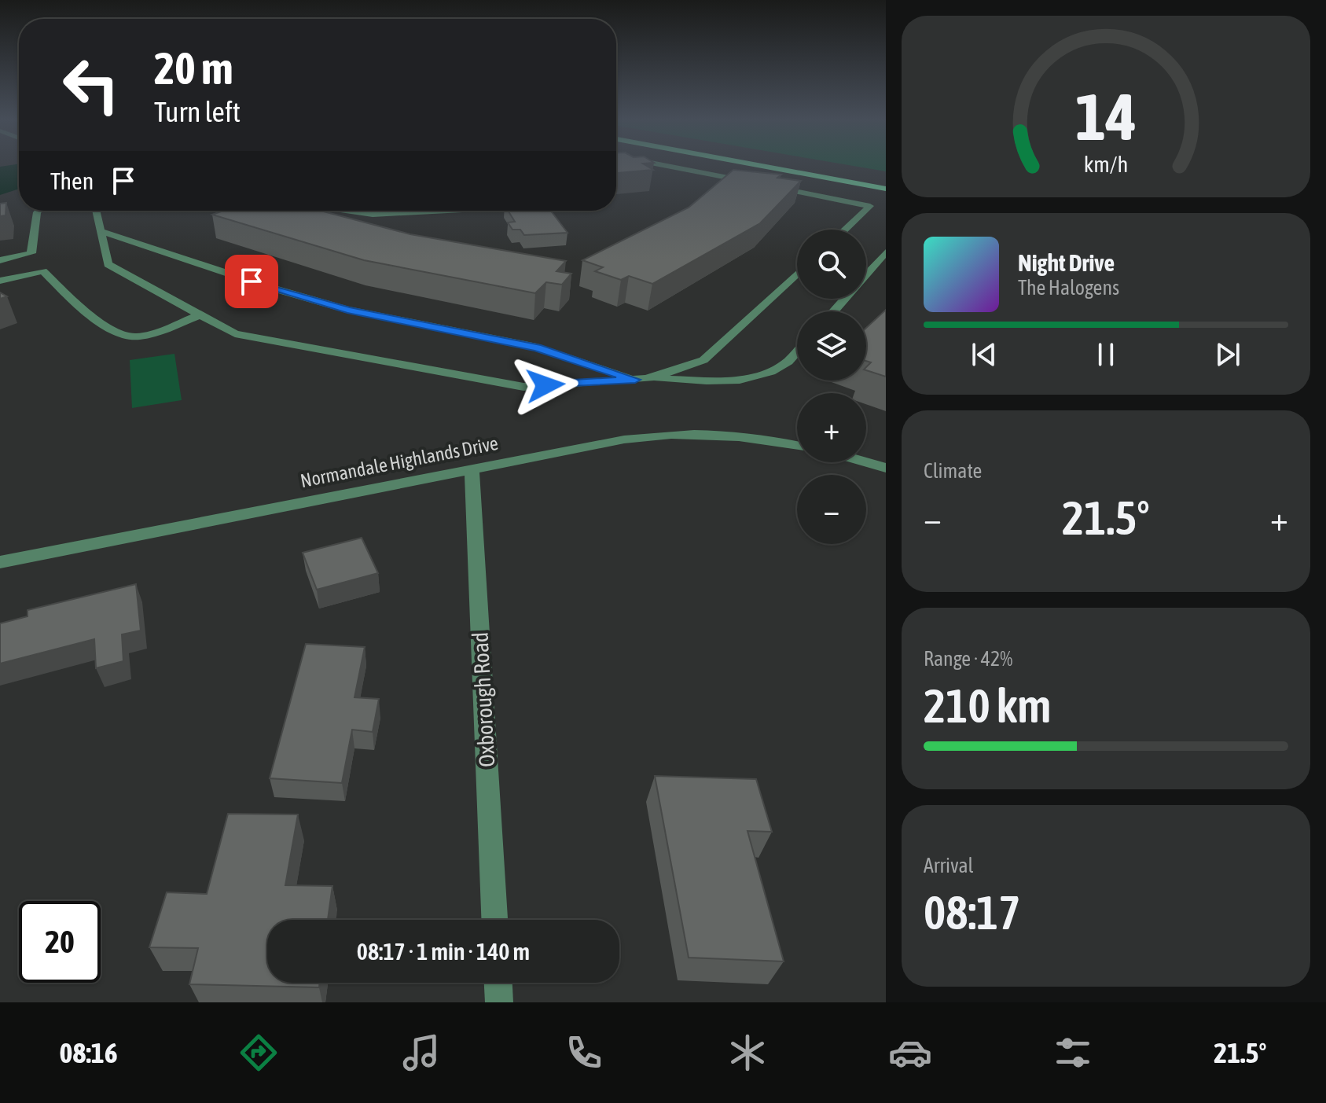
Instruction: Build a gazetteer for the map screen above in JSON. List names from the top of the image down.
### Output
{
  "streets": {
    "street": ["Normandale Highlands Drive", "Oxborough Road"]
  },
  "crossings": [
    ["Normandale Highlands Drive", "Oxborough Road"]
  ],
  "page": {
    "turn": ["20 m", "Turn left"],
    "then": "Then",
    "map_buttons": ["+", "−"],
    "song": ["Night Drive", "The Halogens"],
    "tile": [
      "Climate",
      ["Range · 42%", "210 km"],
      ["Arrival", "08:17"]
    ],
    "heat": ["−", "21.5°", "+"],
    "limit": "20",
    "trip": "08:17 · 1 min · 140 m",
    "tabs": ["08:16", "21.5°"],
    "gauge": ["14", "km/h"]
  }
}
